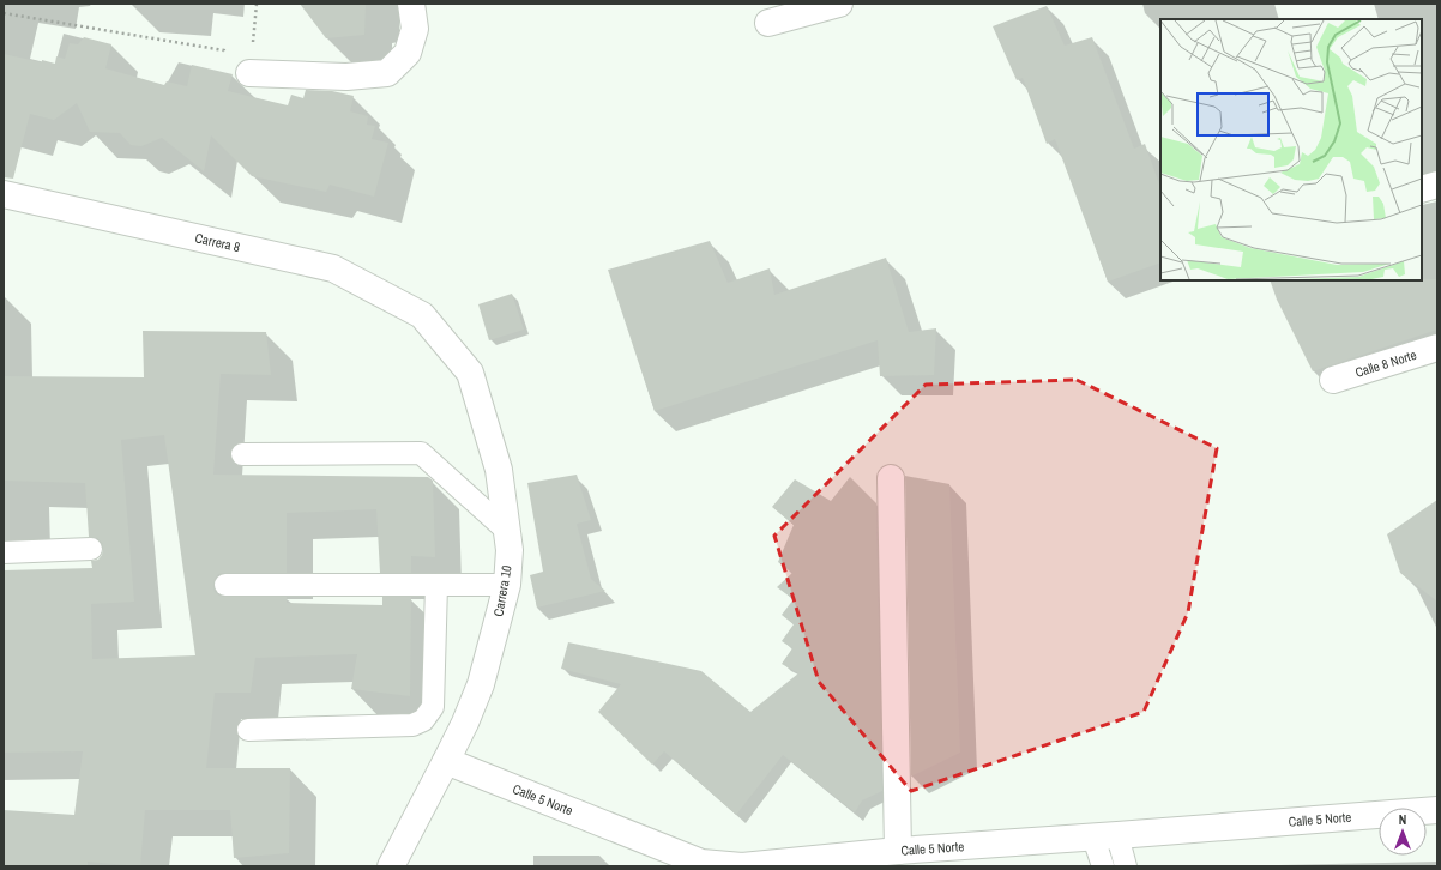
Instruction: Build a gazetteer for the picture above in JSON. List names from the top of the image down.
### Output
{
  "streets": {
    "street": [
      "Carrera 8",
      "Calle 8 Norte",
      "Carrera 10",
      "Calle 5 Norte"
    ]
  },
  "crossings": [
    ["Carrera 8", "Carrera 10"],
    ["Carrera 10", "Calle 5 Norte"]
  ],
  "north": "top"
}
